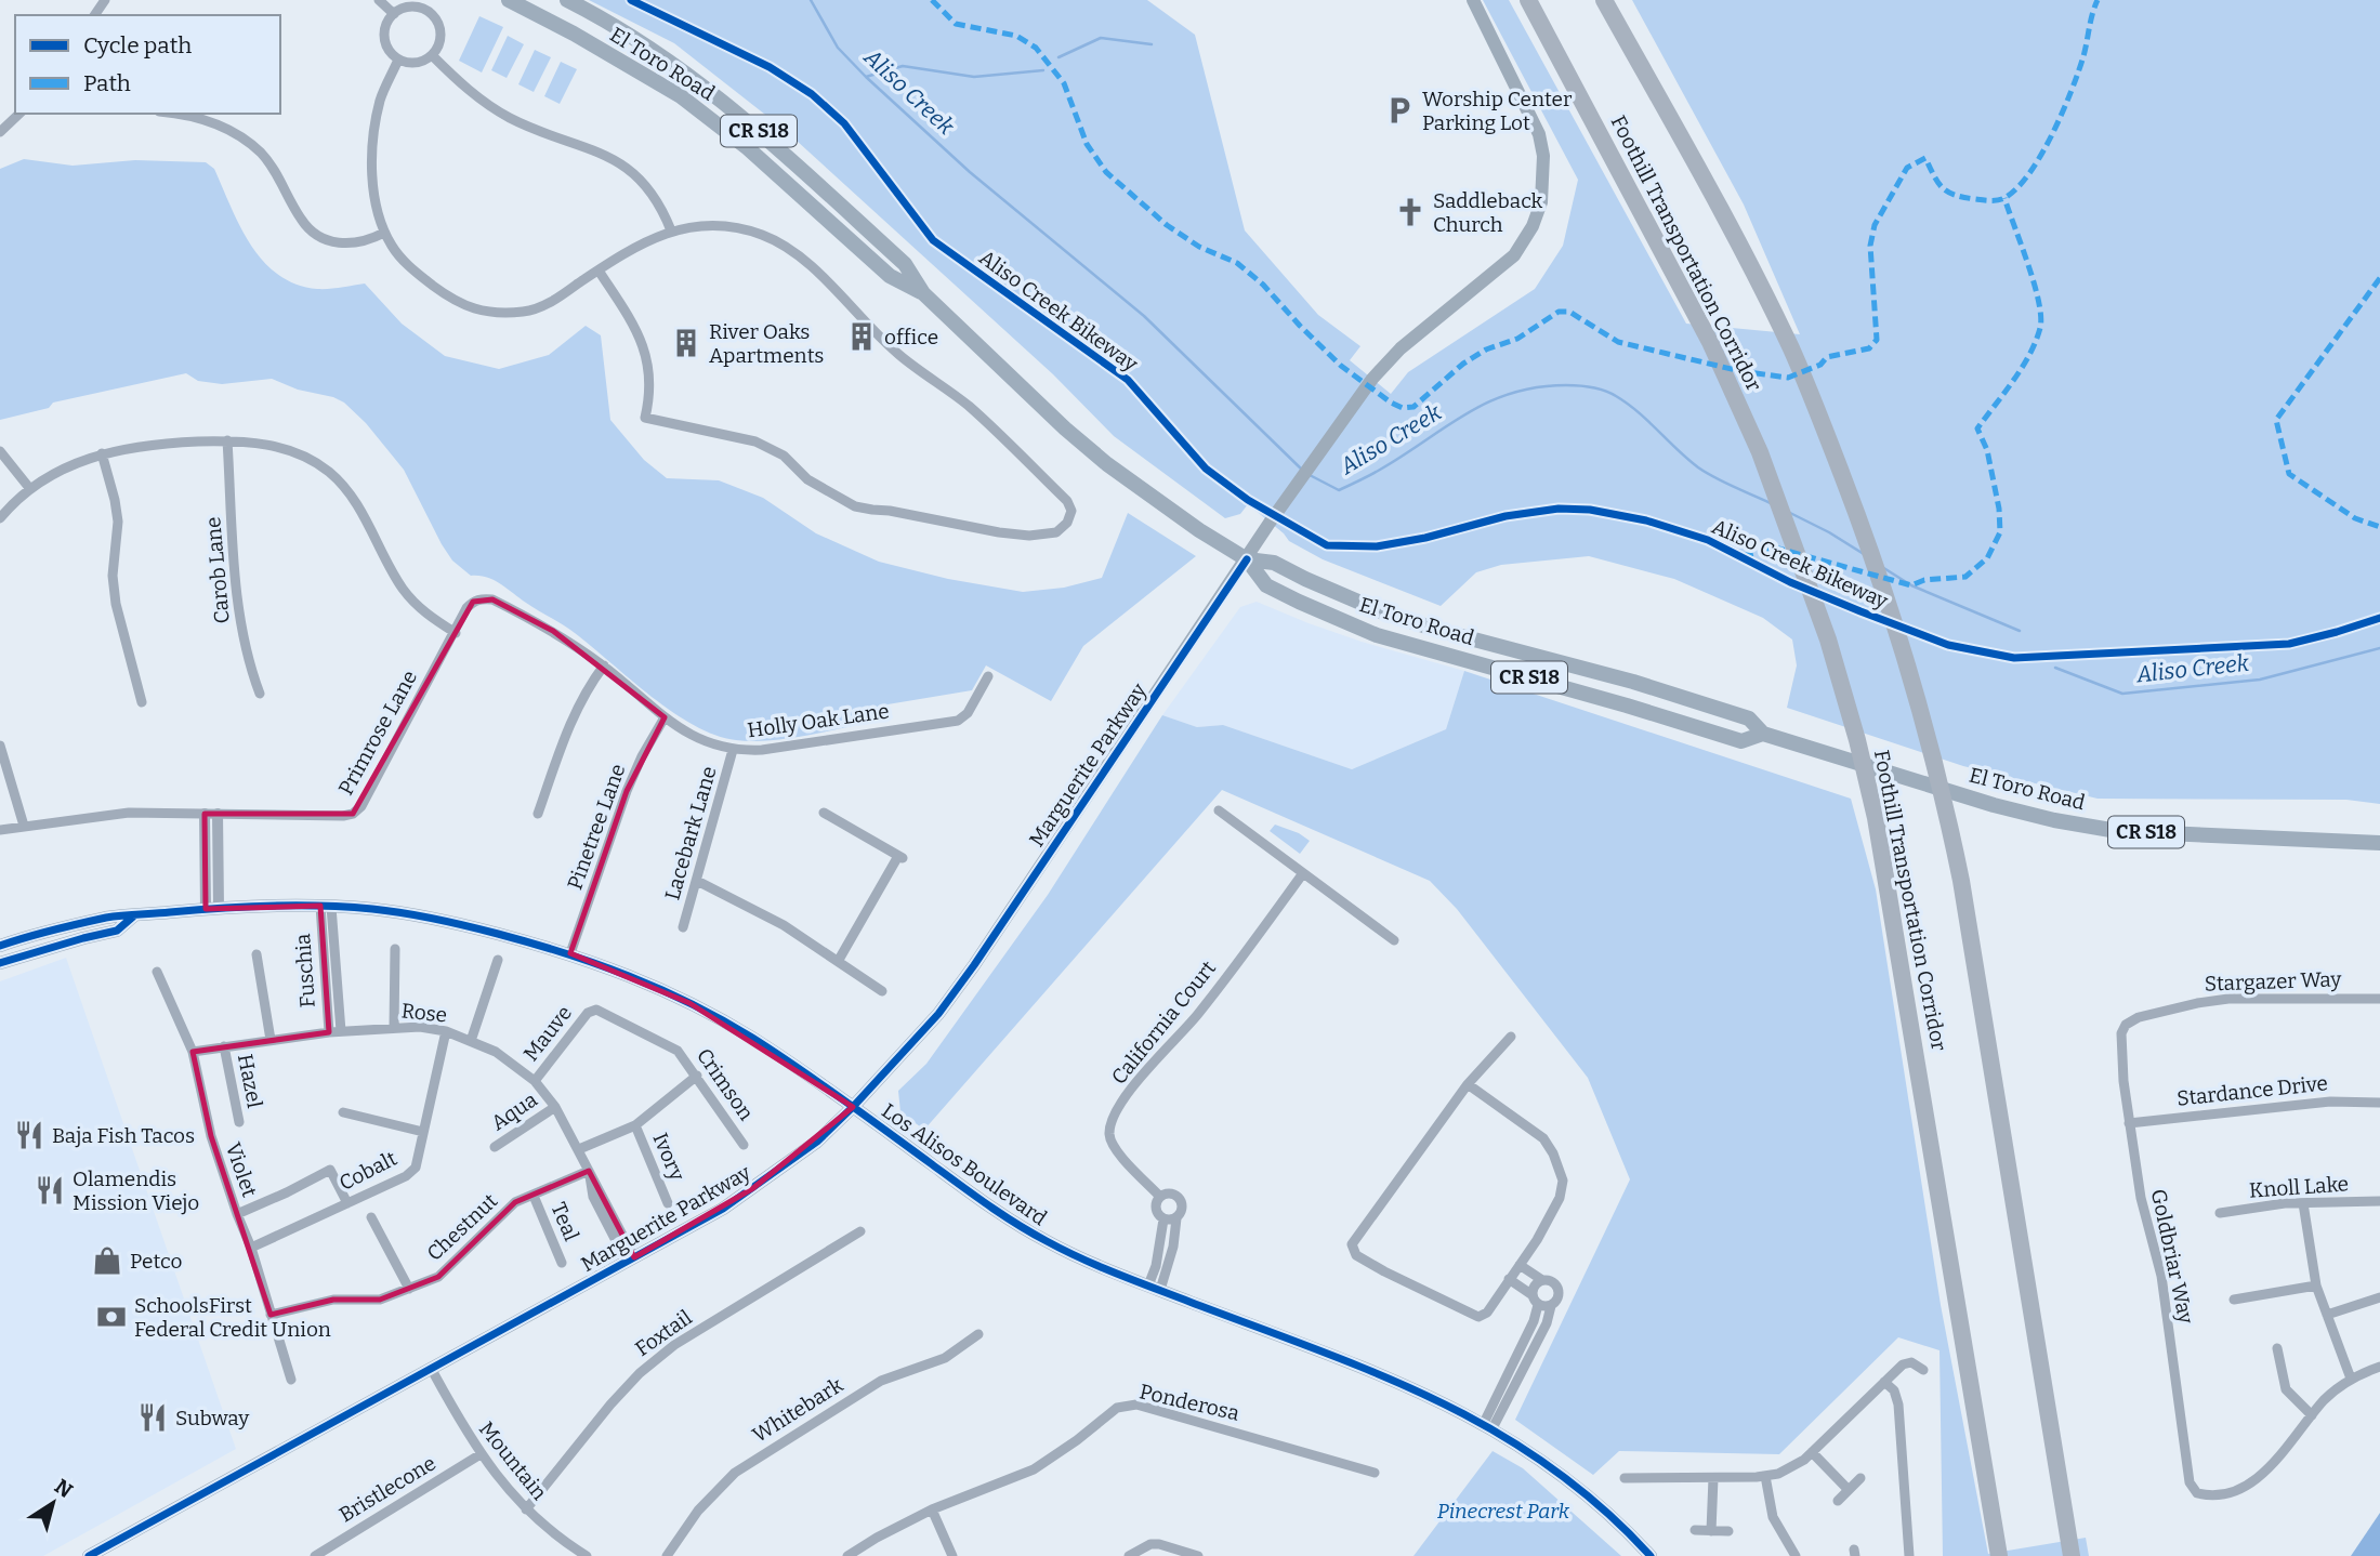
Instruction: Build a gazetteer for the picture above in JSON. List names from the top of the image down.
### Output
{
  "streets": {
    "highway": ["Foothill Transportation Corridor"],
    "main road": [
      "El Toro Road",
      "CR S18",
      "Marguerite Parkway",
      "Los Alisos Boulevard"
    ],
    "street": [
      "Carob Lane",
      "Holly Oak Lane",
      "Primrose Lane",
      "Pinetree Lane",
      "Lacebark Lane",
      "Fuschia",
      "Stargazer Way",
      "Rose",
      "California Court",
      "Mauve",
      "Hazel",
      "Crimson",
      "Stardance Drive",
      "Aqua",
      "Ivory",
      "Violet",
      "Cobalt",
      "Knoll Lake",
      "Teal",
      "Chestnut",
      "Goldbriar Way",
      "Foxtail",
      "Ponderosa",
      "Whitebark",
      "Mountain",
      "Bristlecone"
    ],
    "cycle path": ["Aliso Creek Bikeway"]
  },
  "crossings": [
    ["El Toro Road", "Marguerite Parkway"],
    ["Holly Oak Lane", "Primrose Lane"],
    ["Holly Oak Lane", "Pinetree Lane"],
    ["Holly Oak Lane", "Lacebark Lane"],
    ["Marguerite Parkway", "Rose"],
    ["Marguerite Parkway", "Los Alisos Boulevard"],
    ["Marguerite Parkway", "Mountain"],
    ["Pinetree Lane", "Los Alisos Boulevard"],
    ["Fuschia", "Rose"],
    ["Fuschia", "Los Alisos Boulevard"],
    ["Stargazer Way", "Goldbriar Way"],
    ["Rose", "Mauve"],
    ["Rose", "Hazel"],
    ["Rose", "Aqua"],
    ["Rose", "Violet"],
    ["Rose", "Cobalt"],
    ["Rose", "Chestnut"],
    ["Mauve", "Crimson"],
    ["Stardance Drive", "Goldbriar Way"],
    ["Violet", "Cobalt"],
    ["Violet", "Chestnut"],
    ["Teal", "Chestnut"],
    ["Foxtail", "Mountain"],
    ["Mountain", "Bristlecone"]
  ],
  "water": ["Aliso Creek"],
  "parks": ["Pinecrest Park"],
  "places": {
    "parking": ["Worship Center Parking Lot"],
    "church": ["Saddleback Church"],
    "building": ["office", "River Oaks Apartments"],
    "restaurant": ["Baja Fish Tacos", "Olamendis Mission Viejo", "Subway"],
    "shop": ["Petco"],
    "bank": ["SchoolsFirst Federal Credit Union"]
  },
  "legend": ["Cycle path", "Path"],
  "north": "top right"
}
